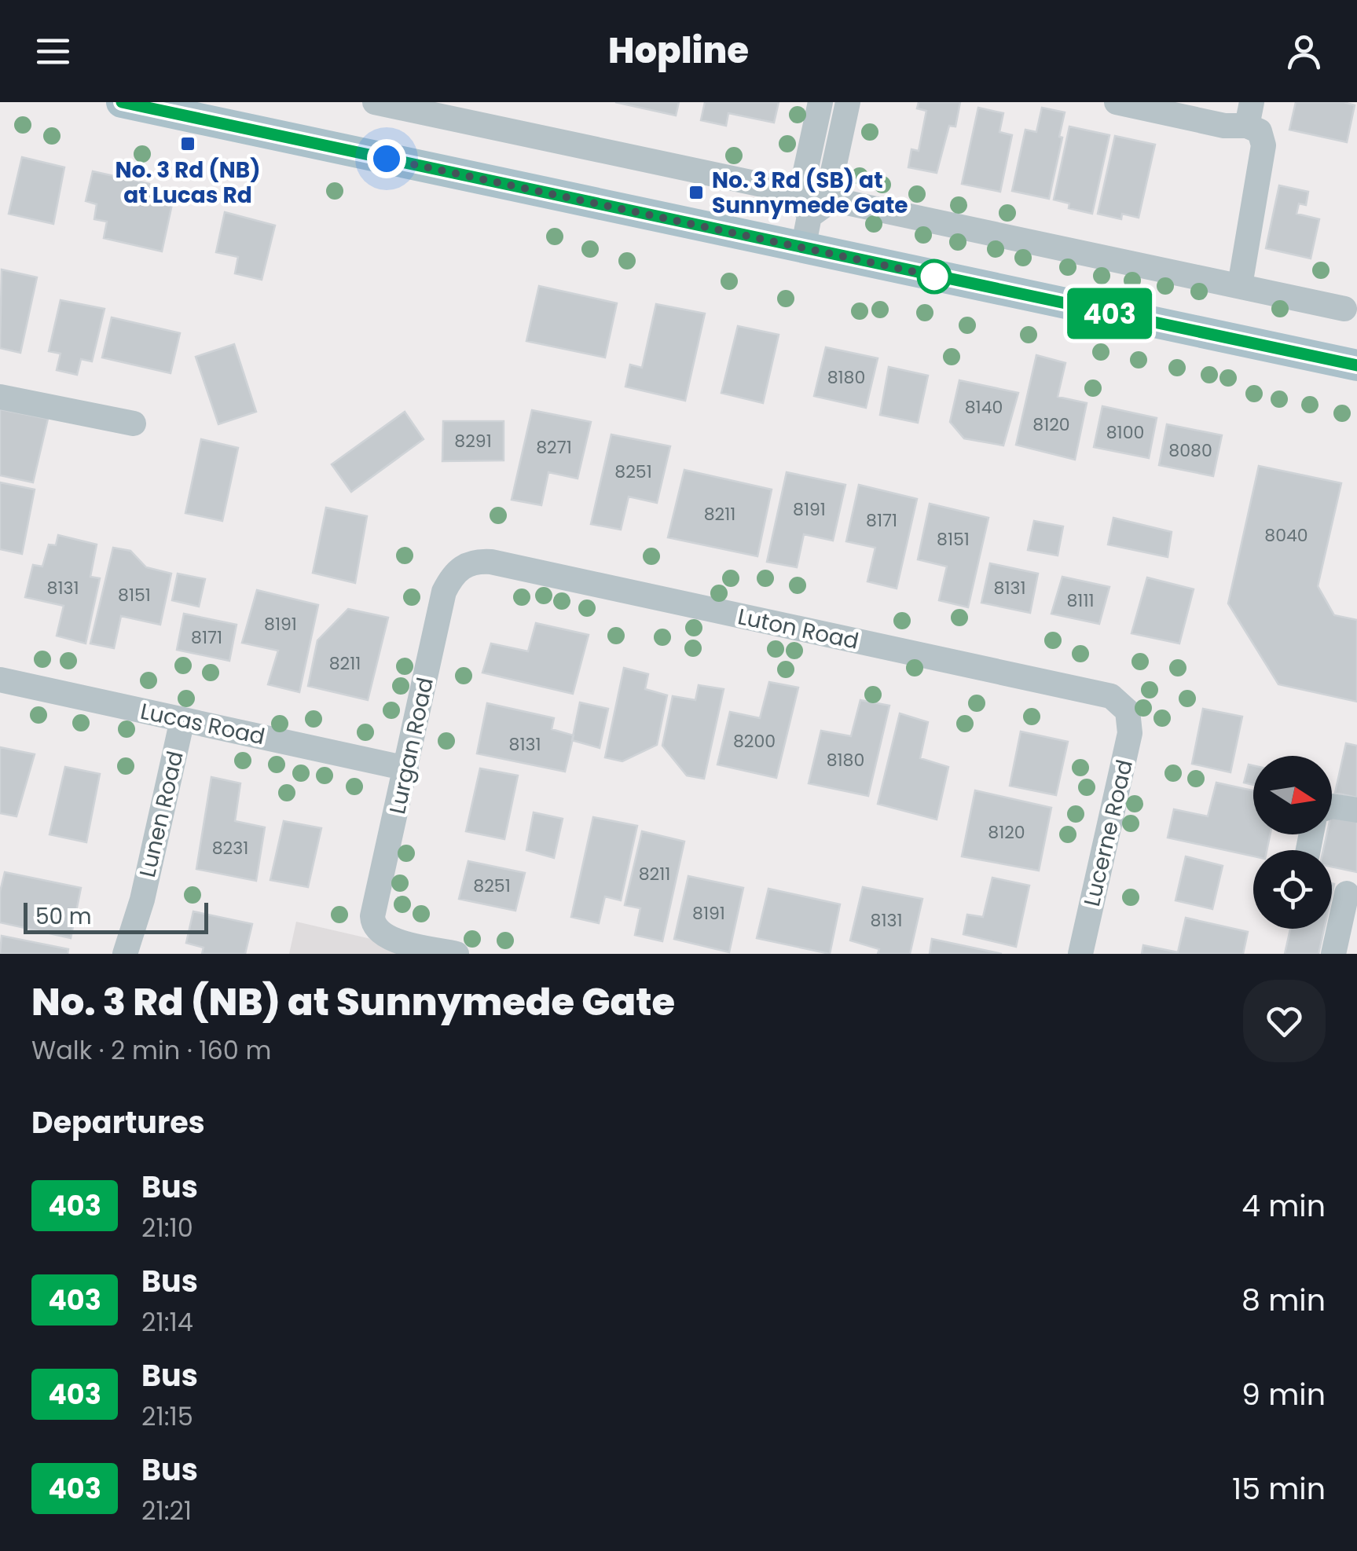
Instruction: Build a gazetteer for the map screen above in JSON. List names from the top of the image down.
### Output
{
  "streets": {
    "street": [
      "Luton Road",
      "Lucas Road",
      "Lurgan Road",
      "Lunen Road",
      "Lucerne Road"
    ]
  },
  "crossings": [
    ["Luton Road", "Lurgan Road"],
    ["Luton Road", "Lucerne Road"],
    ["Lucas Road", "Lurgan Road"],
    ["Lucas Road", "Lunen Road"]
  ],
  "places": {
    "transit": ["No. 3 Rd (NB) at Lucas Rd", "No. 3 Rd (SB) at Sunnymede Gate"]
  },
  "lines": ["bus line 403"],
  "house_numbers": [
    "8180",
    "8140",
    "8120",
    "8100",
    "8291",
    "8271",
    "8080",
    "8251",
    "8191",
    "8211",
    "8171",
    "8040",
    "8151",
    "8131",
    "8131",
    "8151",
    "8111",
    "8191",
    "8171",
    "8211",
    "8200",
    "8131",
    "8180",
    "8120",
    "8231",
    "8211",
    "8251",
    "8191",
    "8131"
  ],
  "scale_bar": "50 m",
  "north": "right",
  "page": {
    "header": "Hopline",
    "on_map": "403",
    "scale": "50 m",
    "heading": [
      ["No. 3 Rd (NB) at Sunnymede Gate", "Walk · 2 min · 160 m"],
      "Departures"
    ],
    "list": [
      {
        "mark": "403",
        "name": "Bus",
        "note": "21:10",
        "value": "4 min"
      },
      {
        "mark": "403",
        "name": "Bus",
        "note": "21:14",
        "value": "8 min"
      },
      {
        "mark": "403",
        "name": "Bus",
        "note": "21:15",
        "value": "9 min"
      },
      {
        "mark": "403",
        "name": "Bus",
        "note": "21:21",
        "value": "15 min"
      }
    ]
  }
}
